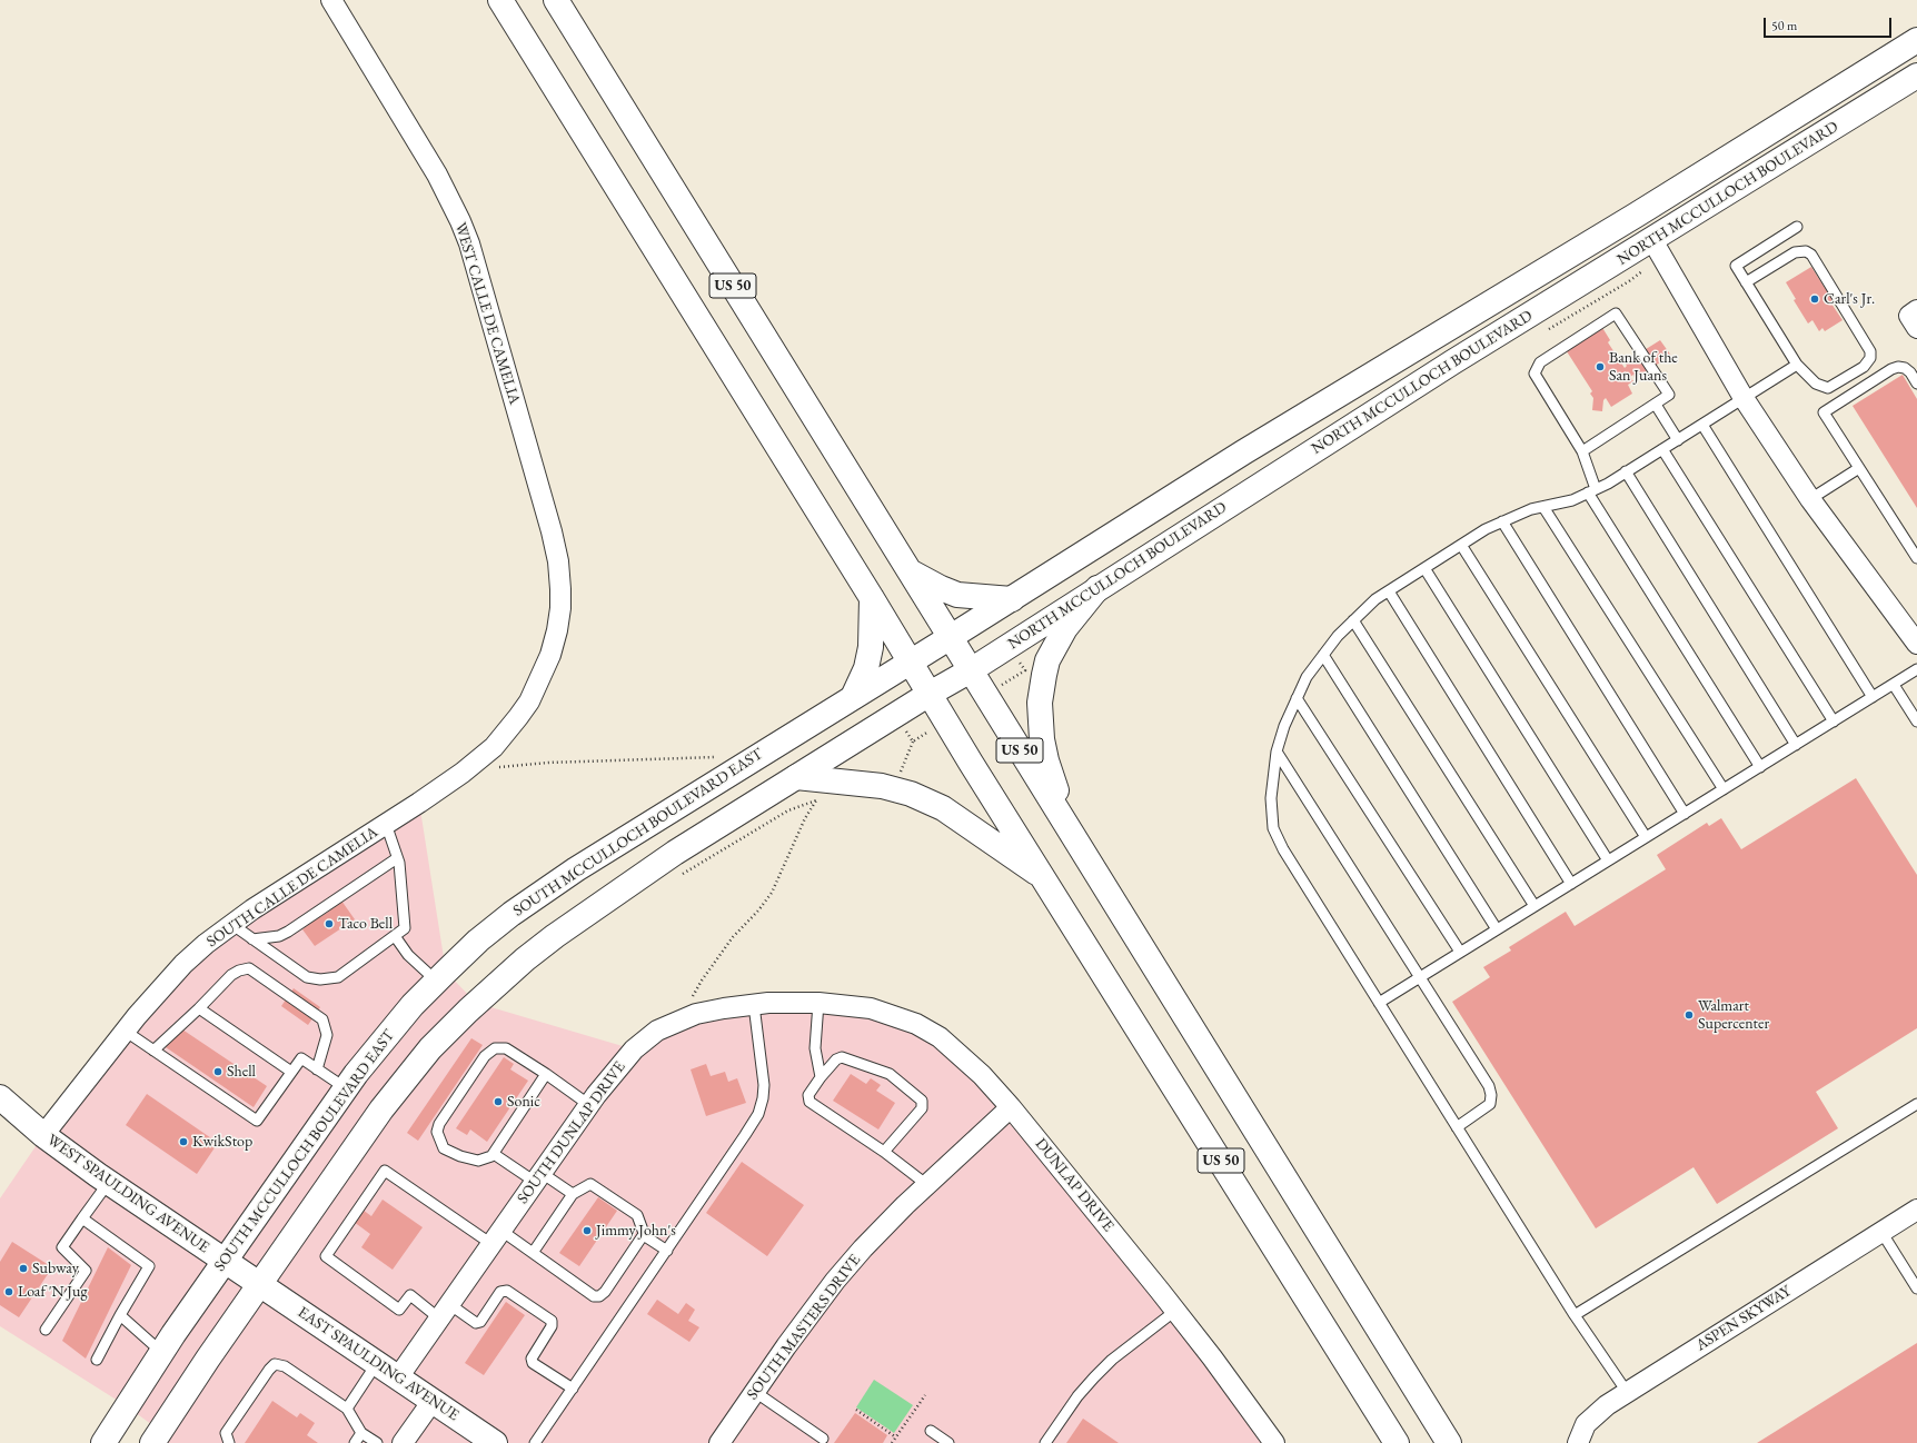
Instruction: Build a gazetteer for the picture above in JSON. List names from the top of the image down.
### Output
{
  "streets": {
    "main road": [
      "NORTH MCCULLOCH BOULEVARD",
      "US 50",
      "SOUTH MCCULLOCH BOULEVARD EAST",
      "WEST SPAULDING AVENUE",
      "EAST SPAULDING AVENUE"
    ],
    "street": [
      "WEST CALLE DE CAMELIA",
      "SOUTH CALLE DE CAMELIA",
      "SOUTH DUNLAP DRIVE",
      "DUNLAP DRIVE",
      "ASPEN SKYWAY",
      "SOUTH MASTERS DRIVE"
    ]
  },
  "crossings": [
    ["NORTH MCCULLOCH BOULEVARD", "US 50"],
    ["NORTH MCCULLOCH BOULEVARD", "SOUTH MCCULLOCH BOULEVARD EAST"],
    ["US 50", "SOUTH MCCULLOCH BOULEVARD EAST"],
    ["WEST CALLE DE CAMELIA", "SOUTH CALLE DE CAMELIA"],
    ["SOUTH MCCULLOCH BOULEVARD EAST", "WEST SPAULDING AVENUE"],
    ["SOUTH CALLE DE CAMELIA", "WEST SPAULDING AVENUE"],
    ["SOUTH DUNLAP DRIVE", "DUNLAP DRIVE"],
    ["SOUTH DUNLAP DRIVE", "EAST SPAULDING AVENUE"],
    ["DUNLAP DRIVE", "SOUTH MASTERS DRIVE"],
    ["WEST SPAULDING AVENUE", "EAST SPAULDING AVENUE"]
  ],
  "places": [
    "Carl's Jr.",
    "Bank of the San Juans",
    "Taco Bell",
    "Walmart Supercenter",
    "Shell",
    "Sonic",
    "KwikStop",
    "Jimmy John's",
    "Subway",
    "Loaf 'N Jug"
  ],
  "scale_bar": "50 m"
}
